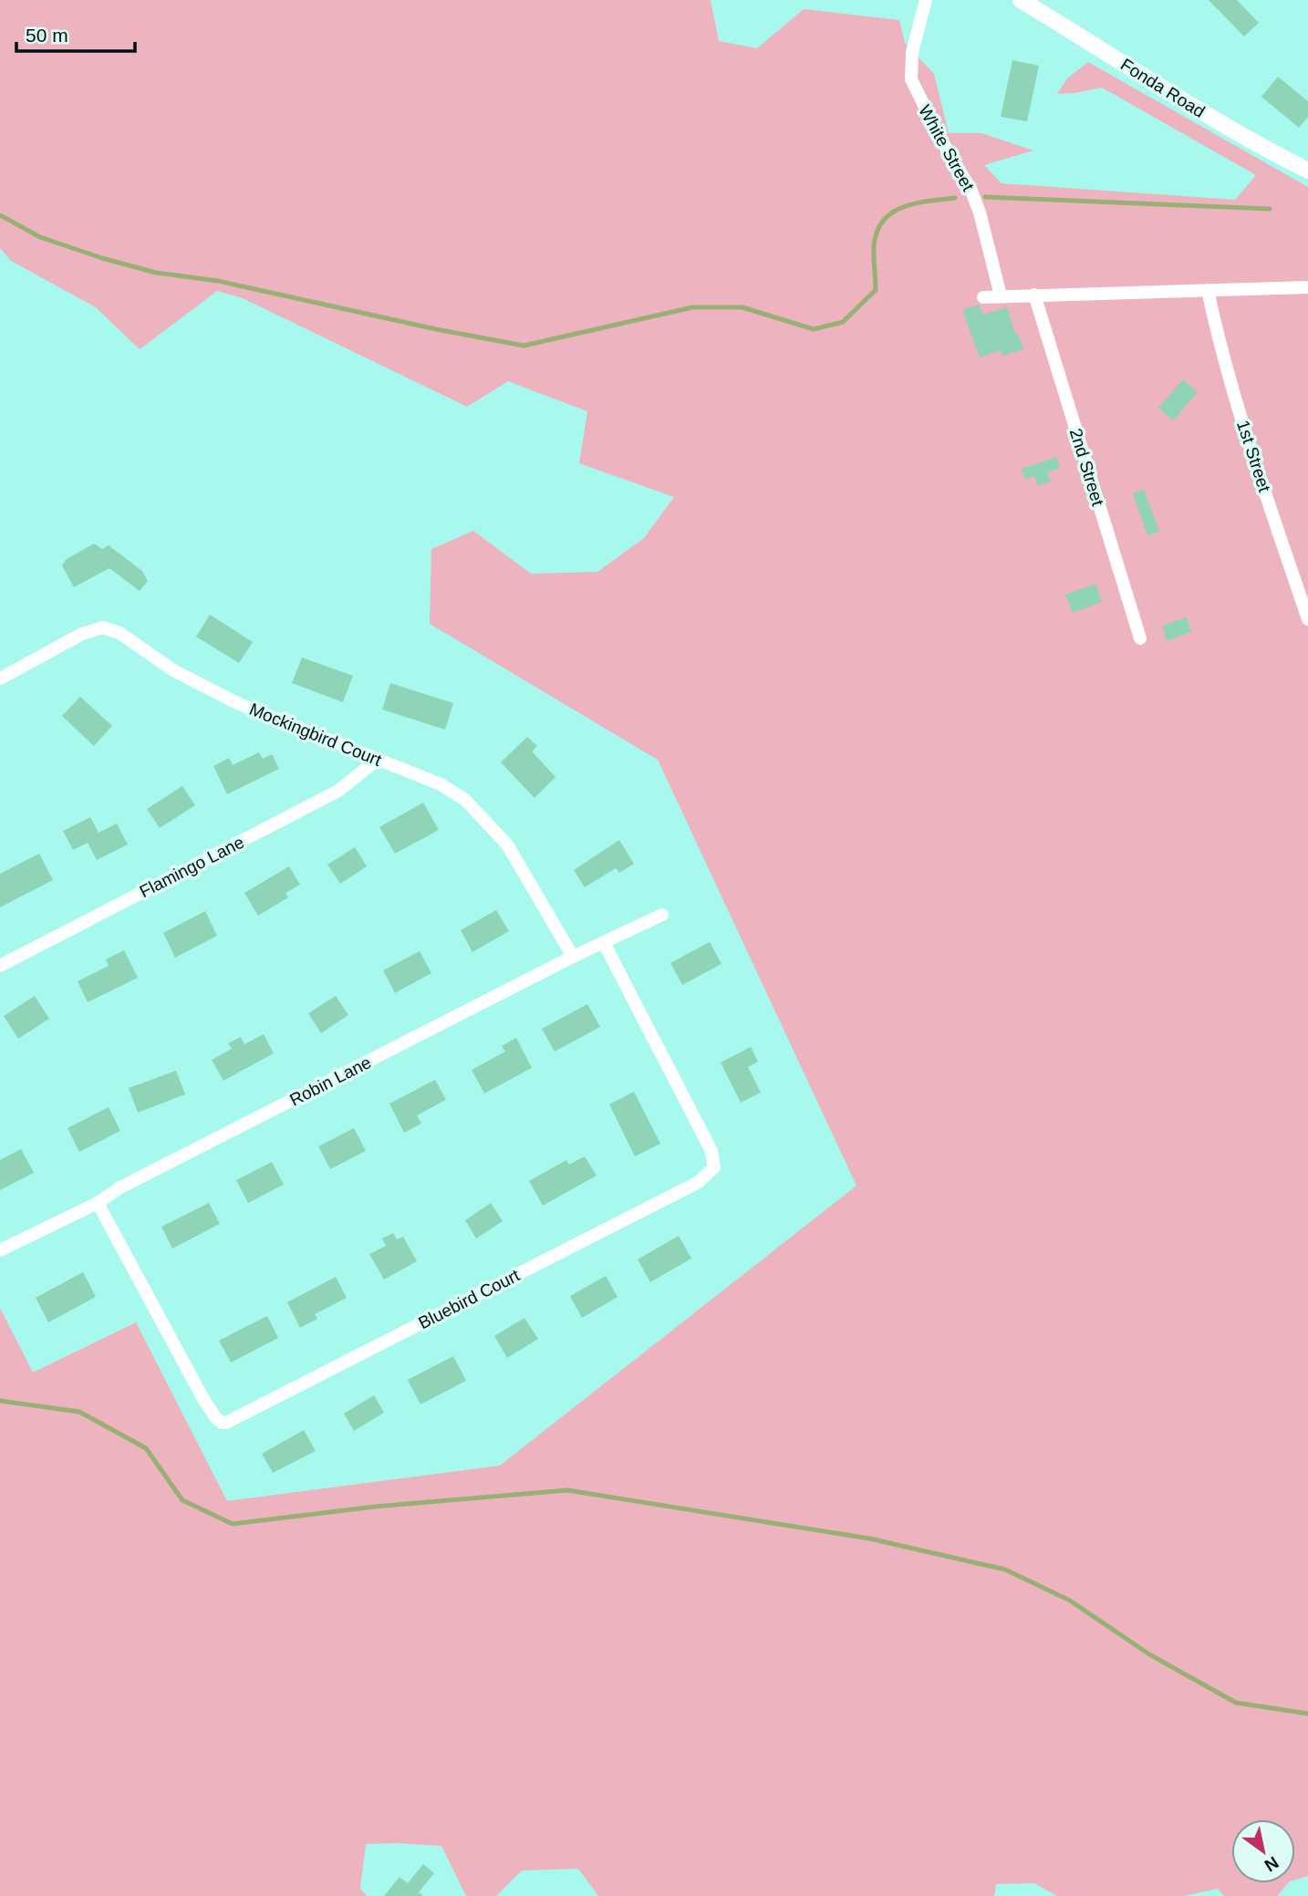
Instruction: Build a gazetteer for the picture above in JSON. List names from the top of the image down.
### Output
{
  "streets": {
    "street": [
      "Fonda Road",
      "White Street",
      "1st Street",
      "2nd Street",
      "Mockingbird Court",
      "Flamingo Lane",
      "Robin Lane",
      "Bluebird Court"
    ]
  },
  "crossings": [
    ["Mockingbird Court", "Flamingo Lane"],
    ["Mockingbird Court", "Robin Lane"],
    ["Robin Lane", "Bluebird Court"]
  ],
  "scale_bar": "50 m",
  "north": "bottom right"
}
